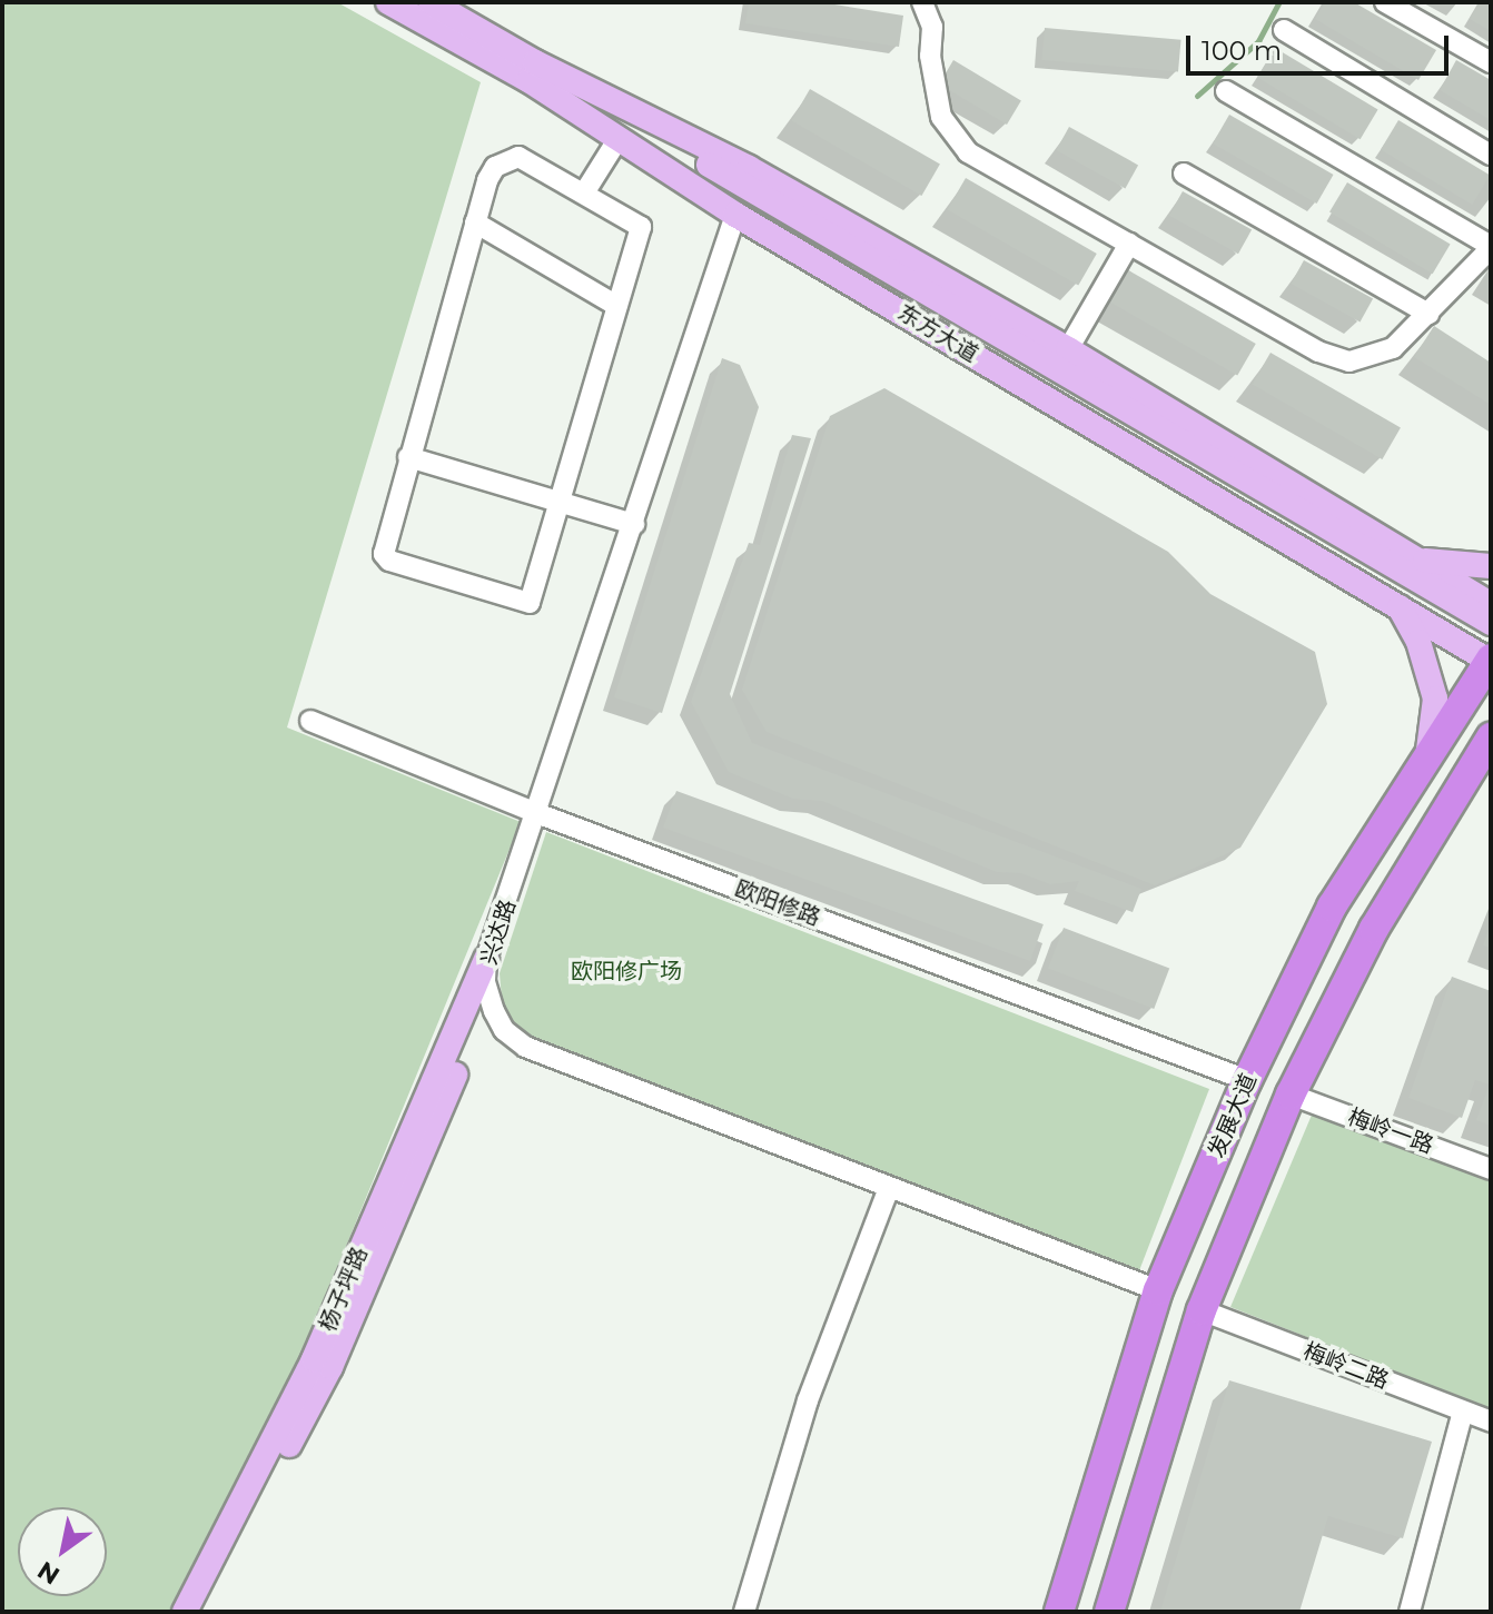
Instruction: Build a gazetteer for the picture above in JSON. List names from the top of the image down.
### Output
{
  "streets": {
    "highway": ["发展大道"],
    "main road": ["东方大道", "杨子坪路"],
    "street": [
      "欧阳修路",
      "兴达路",
      "梅岭一路",
      "梅岭二路"
    ]
  },
  "crossings": [
    ["东方大道", "兴达路"],
    ["东方大道", "发展大道"],
    ["欧阳修路", "兴达路"],
    ["欧阳修路", "发展大道"],
    ["兴达路", "发展大道"],
    ["兴达路", "杨子坪路"],
    ["发展大道", "梅岭一路"],
    ["发展大道", "梅岭二路"]
  ],
  "parks": ["欧阳修广场"],
  "scale_bar": "100 m",
  "north": "bottom left"
}
